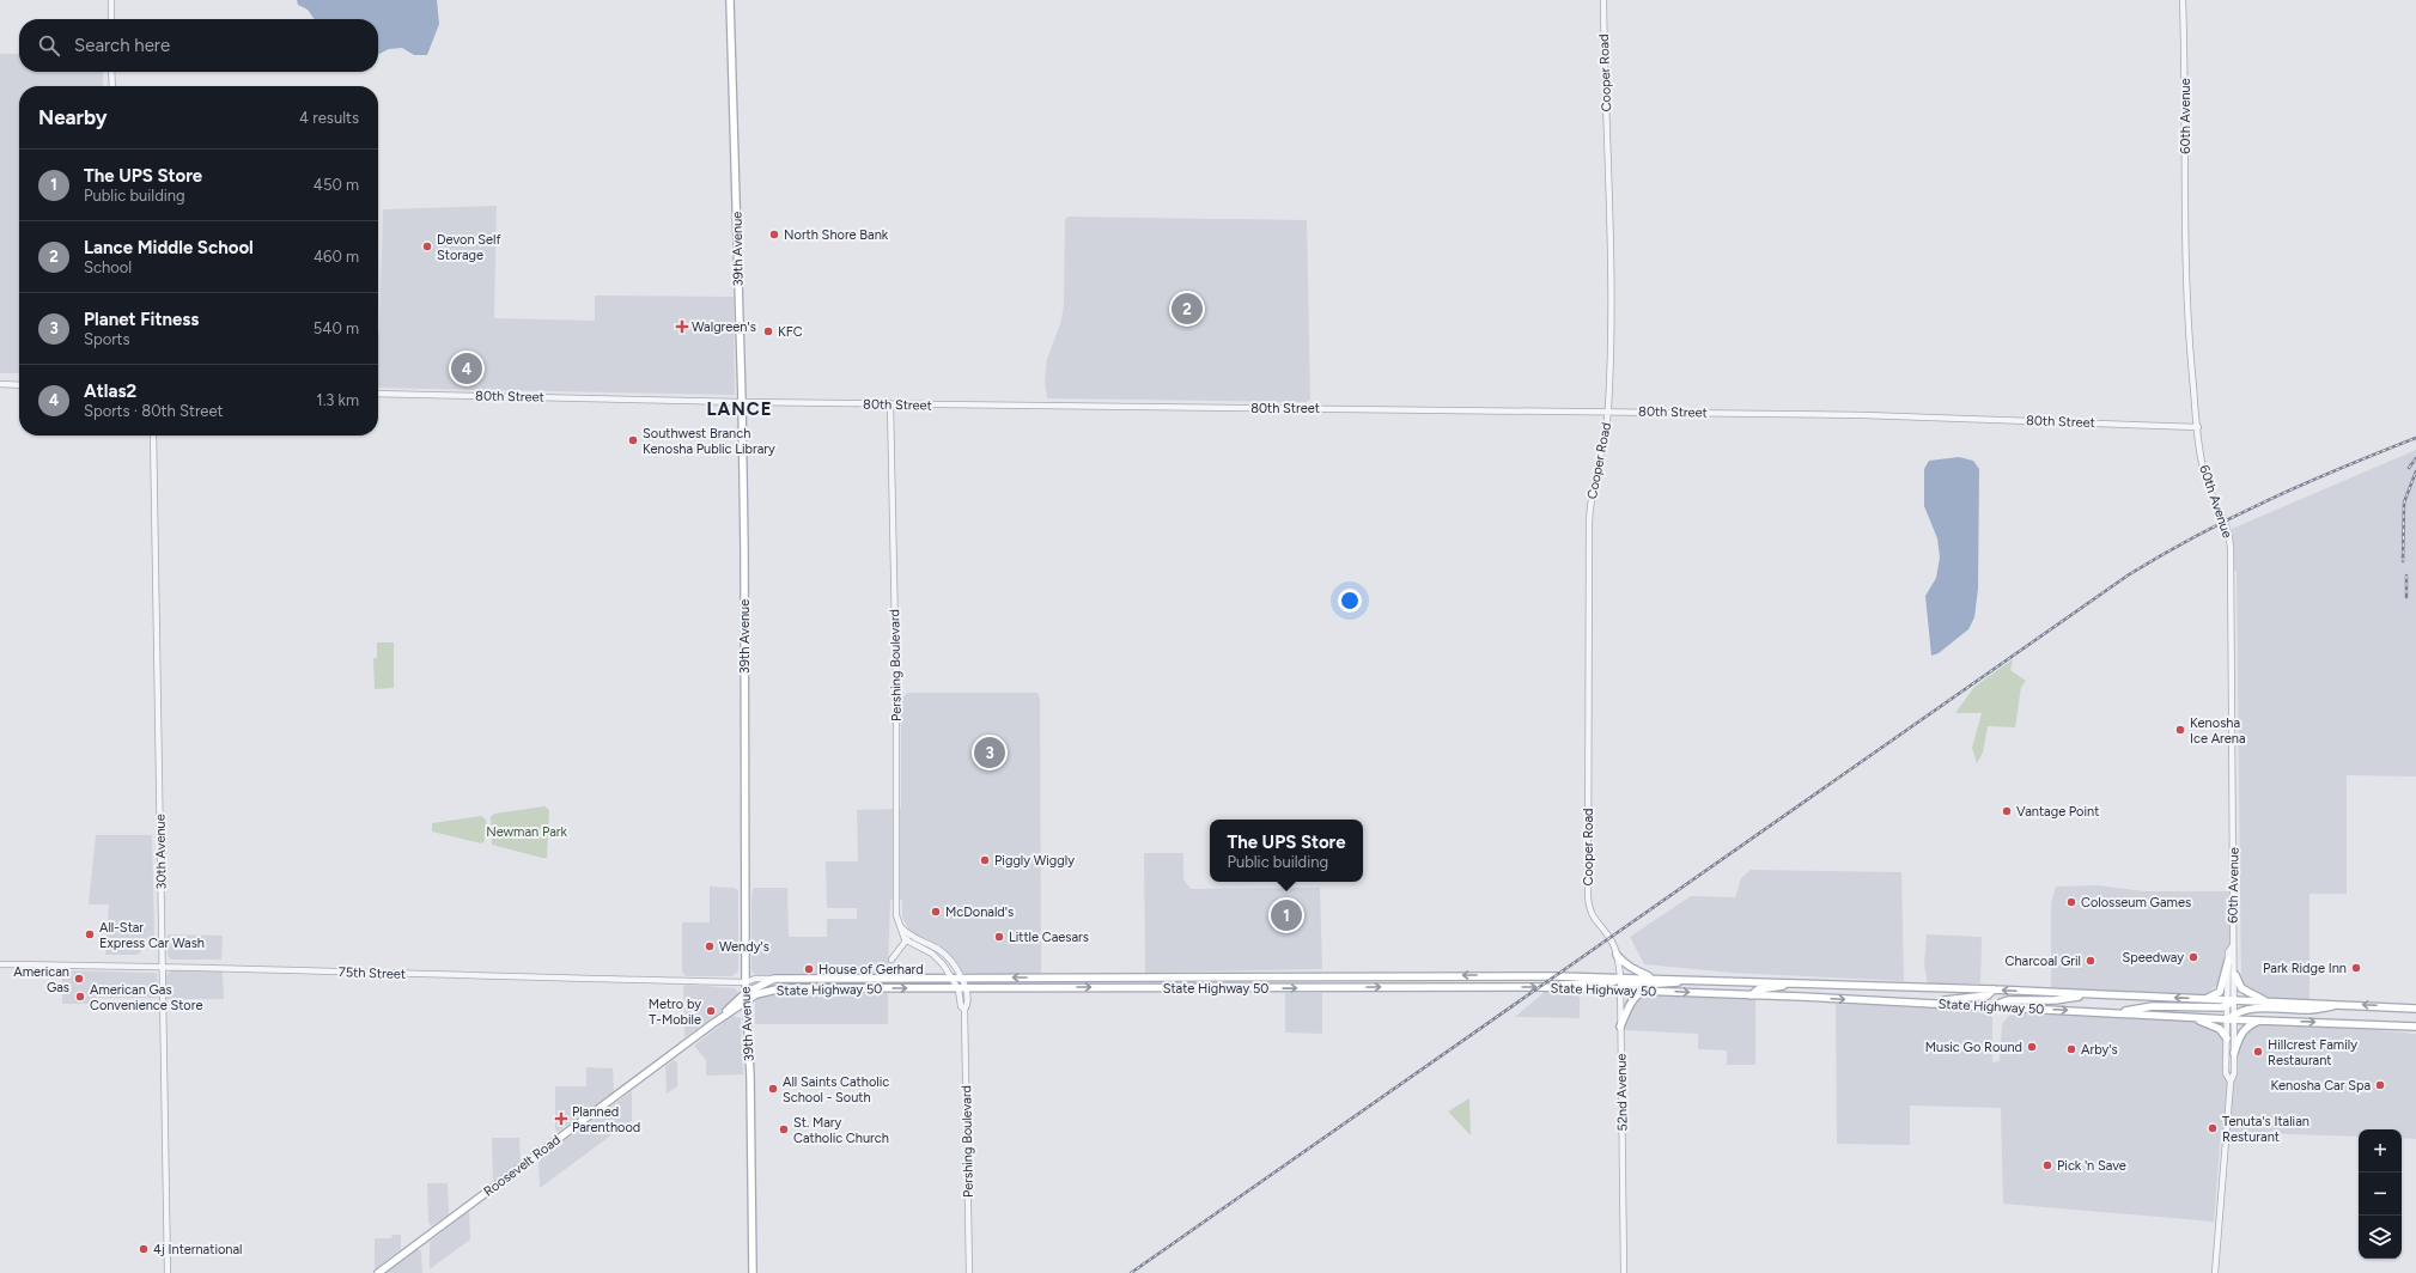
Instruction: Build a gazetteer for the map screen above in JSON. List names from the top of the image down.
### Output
{
  "streets": {
    "main road": ["39th Avenue", "State Highway 50", "Roosevelt Road"],
    "street": [
      "Cooper Road",
      "60th Avenue",
      "80th Street",
      "Pershing Boulevard",
      "30th Avenue",
      "75th Street",
      "52nd Avenue"
    ]
  },
  "crossings": [
    ["Cooper Road", "80th Street"],
    ["Cooper Road", "52nd Avenue"],
    ["60th Avenue", "80th Street"],
    ["60th Avenue", "State Highway 50"],
    ["39th Avenue", "80th Street"],
    ["39th Avenue", "75th Street"],
    ["39th Avenue", "State Highway 50"],
    ["80th Street", "Pershing Boulevard"],
    ["Pershing Boulevard", "State Highway 50"],
    ["30th Avenue", "75th Street"],
    ["75th Street", "State Highway 50"],
    ["State Highway 50", "52nd Avenue"],
    ["State Highway 50", "Roosevelt Road"]
  ],
  "districts": ["LANCE"],
  "parks": ["Newman Park"],
  "places": {
    "other": [
      "North Shore Bank",
      "Devon Self Storage",
      "KFC",
      "Southwest Branch Kenosha Public Library",
      "Kenosha Ice Arena",
      "Vantage Point",
      "Piggly Wiggly",
      "Colosseum Games",
      "McDonald's",
      "All-Star Express Car Wash",
      "Little Caesars",
      "Wendy's",
      "Speedway",
      "Charcoal Gril",
      "Park Ridge Inn",
      "House of Gerhard",
      "American Gas",
      "American Gas Convenience Store",
      "Metro by T-Mobile",
      "Music Go Round",
      "Arby's",
      "Hillcrest Family Restaurant",
      "Kenosha Car Spa",
      "All Saints Catholic School - South",
      "Tenuta's Italian Resturant",
      "St. Mary Catholic Church",
      "Pick 'n Save",
      "4j International"
    ],
    "health": ["Walgreen's", "Planned Parenthood"]
  },
  "page": {
    "search": "Search here",
    "heading": ["Nearby", "4 results"],
    "list": [
      {
        "mark": "1",
        "name": "The UPS Store",
        "note": "Public building",
        "value": "450 m"
      },
      {
        "mark": "2",
        "name": "Lance Middle School",
        "note": "School",
        "value": "460 m"
      },
      {
        "mark": "3",
        "name": "Planet Fitness",
        "note": "Sports",
        "value": "540 m"
      },
      {
        "mark": "4",
        "name": "Atlas2",
        "note": "Sports · 80th Street",
        "value": "1.3 km"
      }
    ],
    "pins": [
      "2",
      "4",
      "3",
      "1"
    ],
    "popup": ["The UPS Store", "Public building"],
    "map_buttons": ["+", "−"]
  }
}
